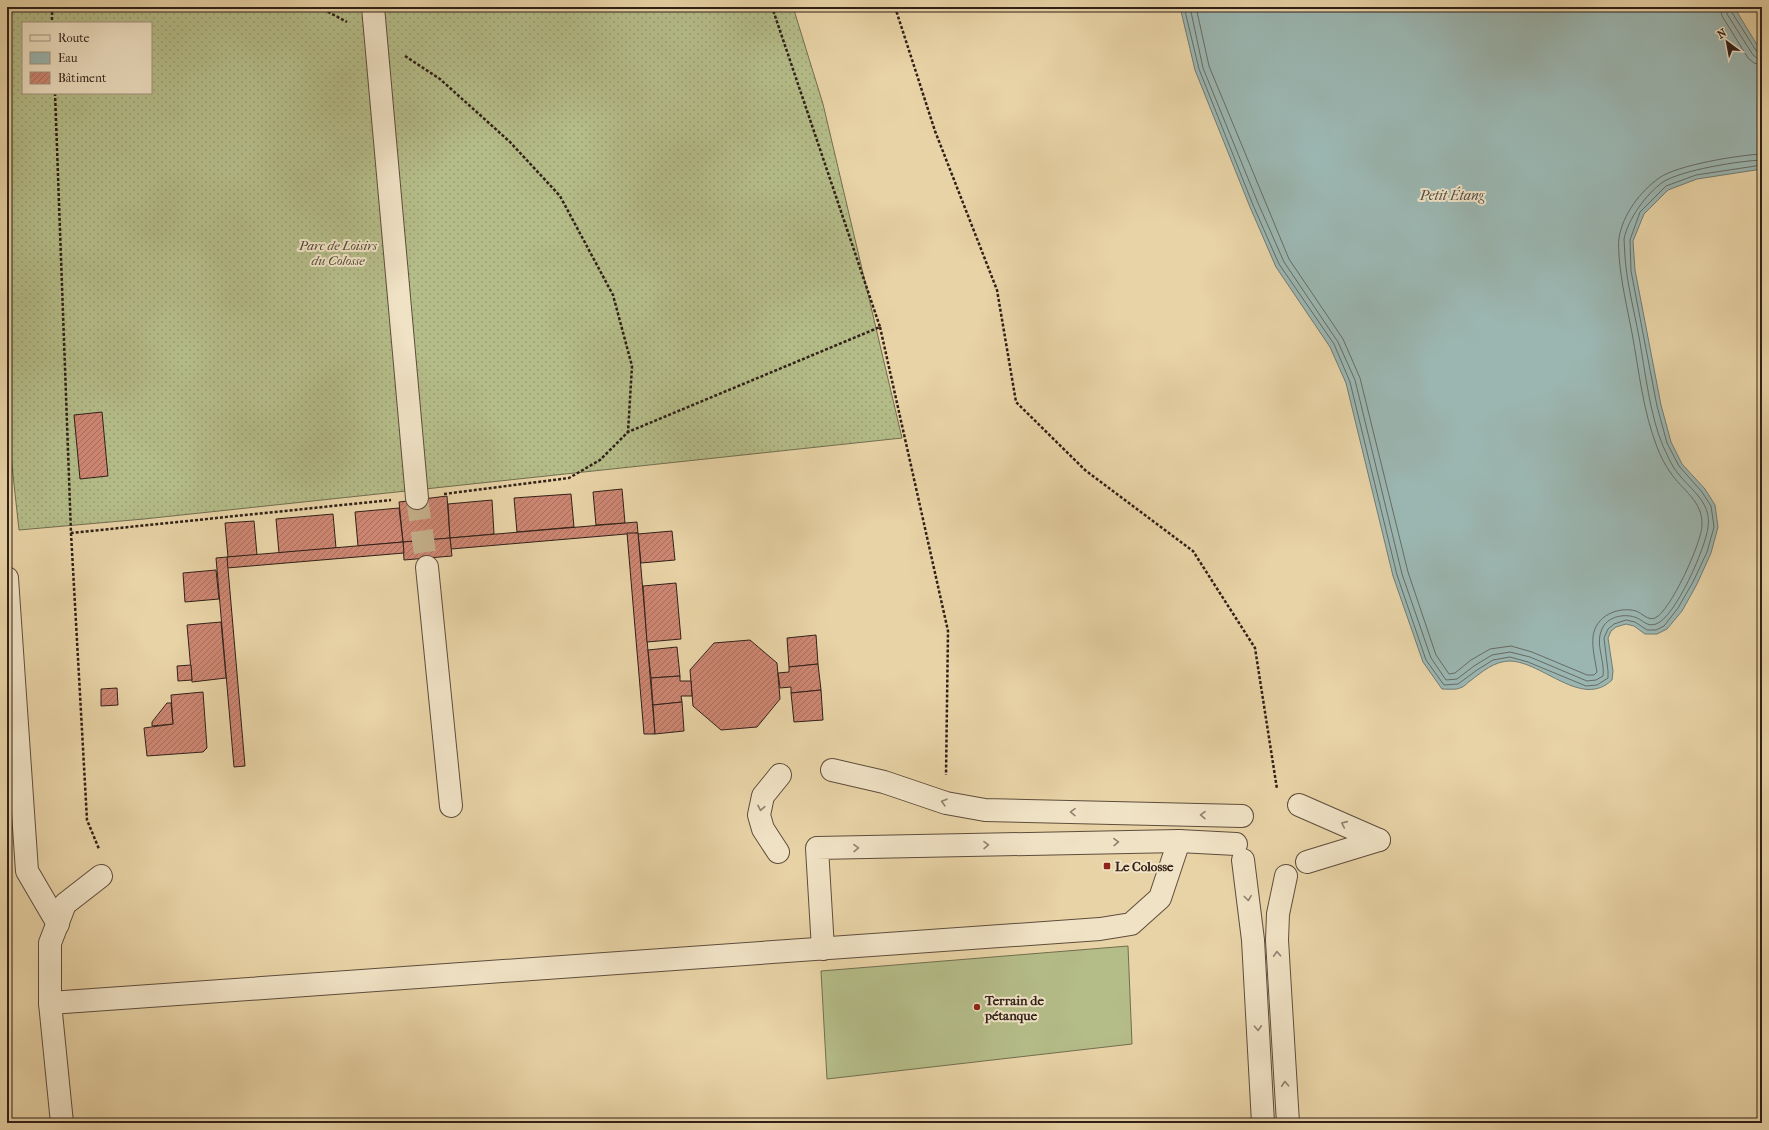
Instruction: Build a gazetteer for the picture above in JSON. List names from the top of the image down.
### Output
{
  "water": ["Petit Étang"],
  "parks": ["Parc de Loisirs du Colosse"],
  "places": {
    "transit": ["Le Colosse"],
    "other": ["Terrain de pétanque"]
  },
  "legend": ["Route", "Eau", "Bâtiment"],
  "north": "top left"
}
